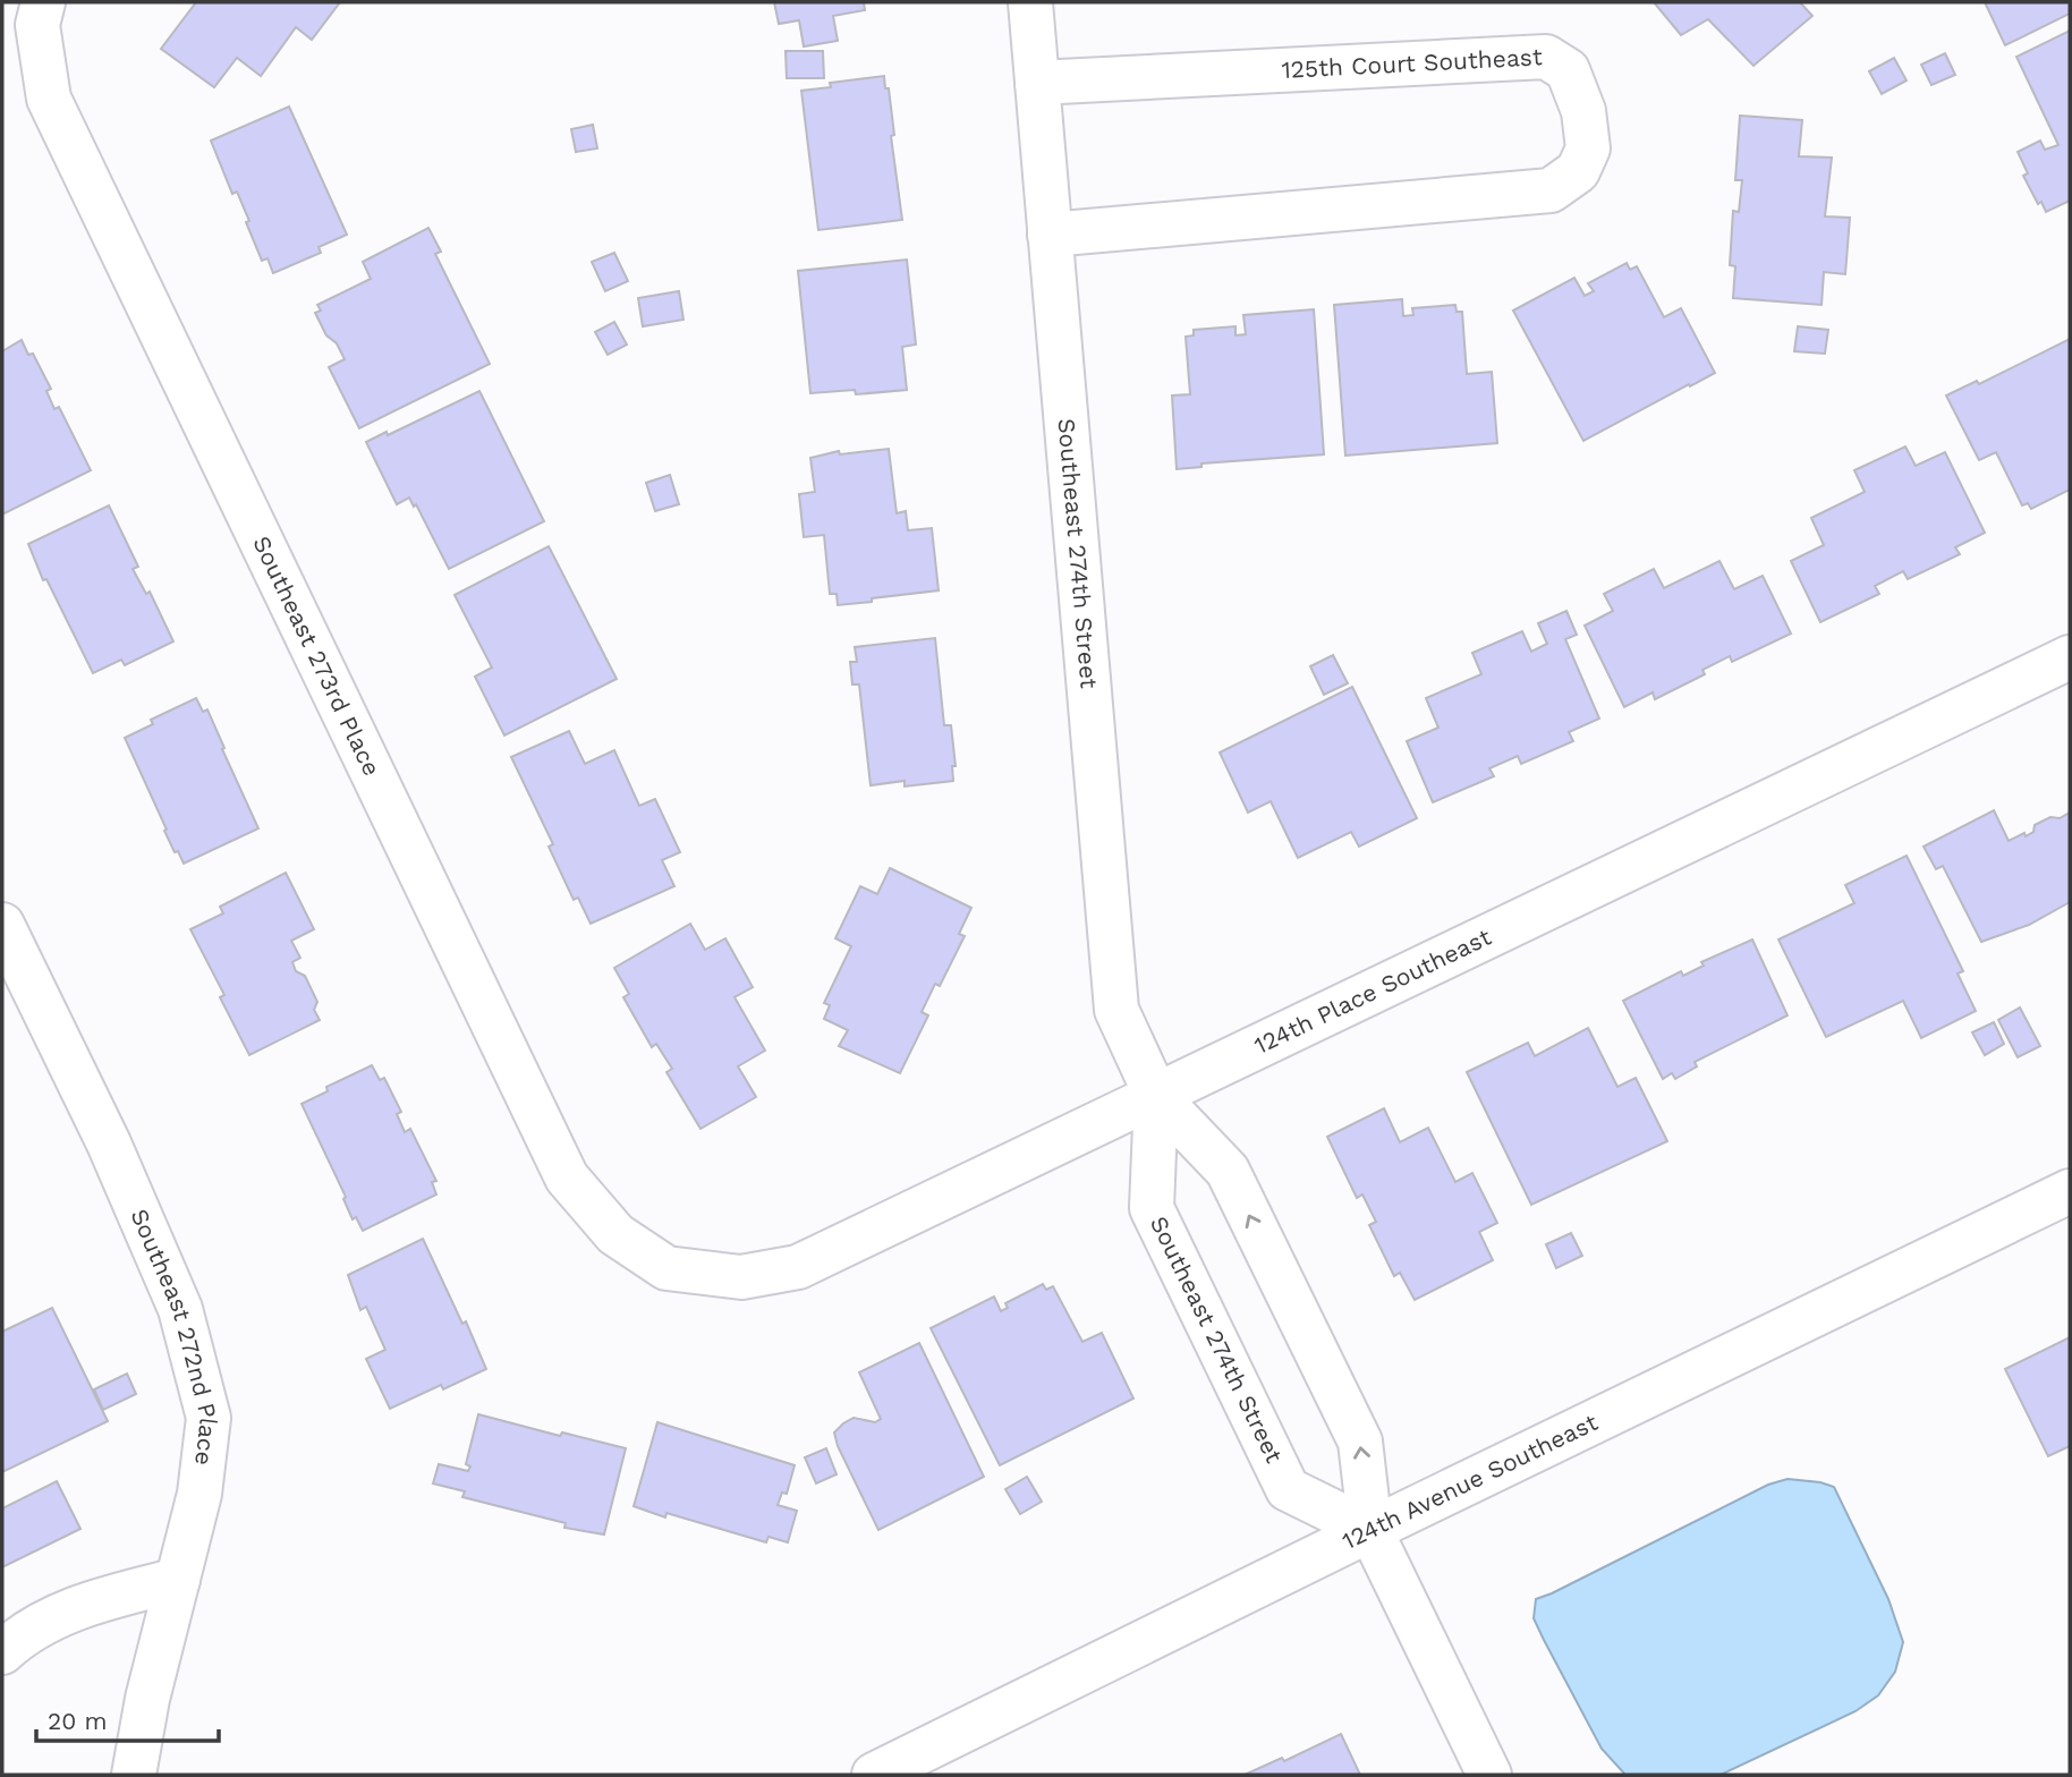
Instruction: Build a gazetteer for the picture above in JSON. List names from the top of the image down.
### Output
{
  "streets": {
    "street": [
      "125th Court Southeast",
      "Southeast 274th Street",
      "Southeast 273rd Place",
      "124th Place Southeast",
      "Southeast 272nd Place",
      "124th Avenue Southeast"
    ]
  },
  "crossings": [
    ["125th Court Southeast", "Southeast 274th Street"],
    ["Southeast 274th Street", "124th Place Southeast"],
    ["Southeast 274th Street", "124th Avenue Southeast"],
    ["Southeast 273rd Place", "124th Place Southeast"]
  ],
  "scale_bar": "20 m"
}
